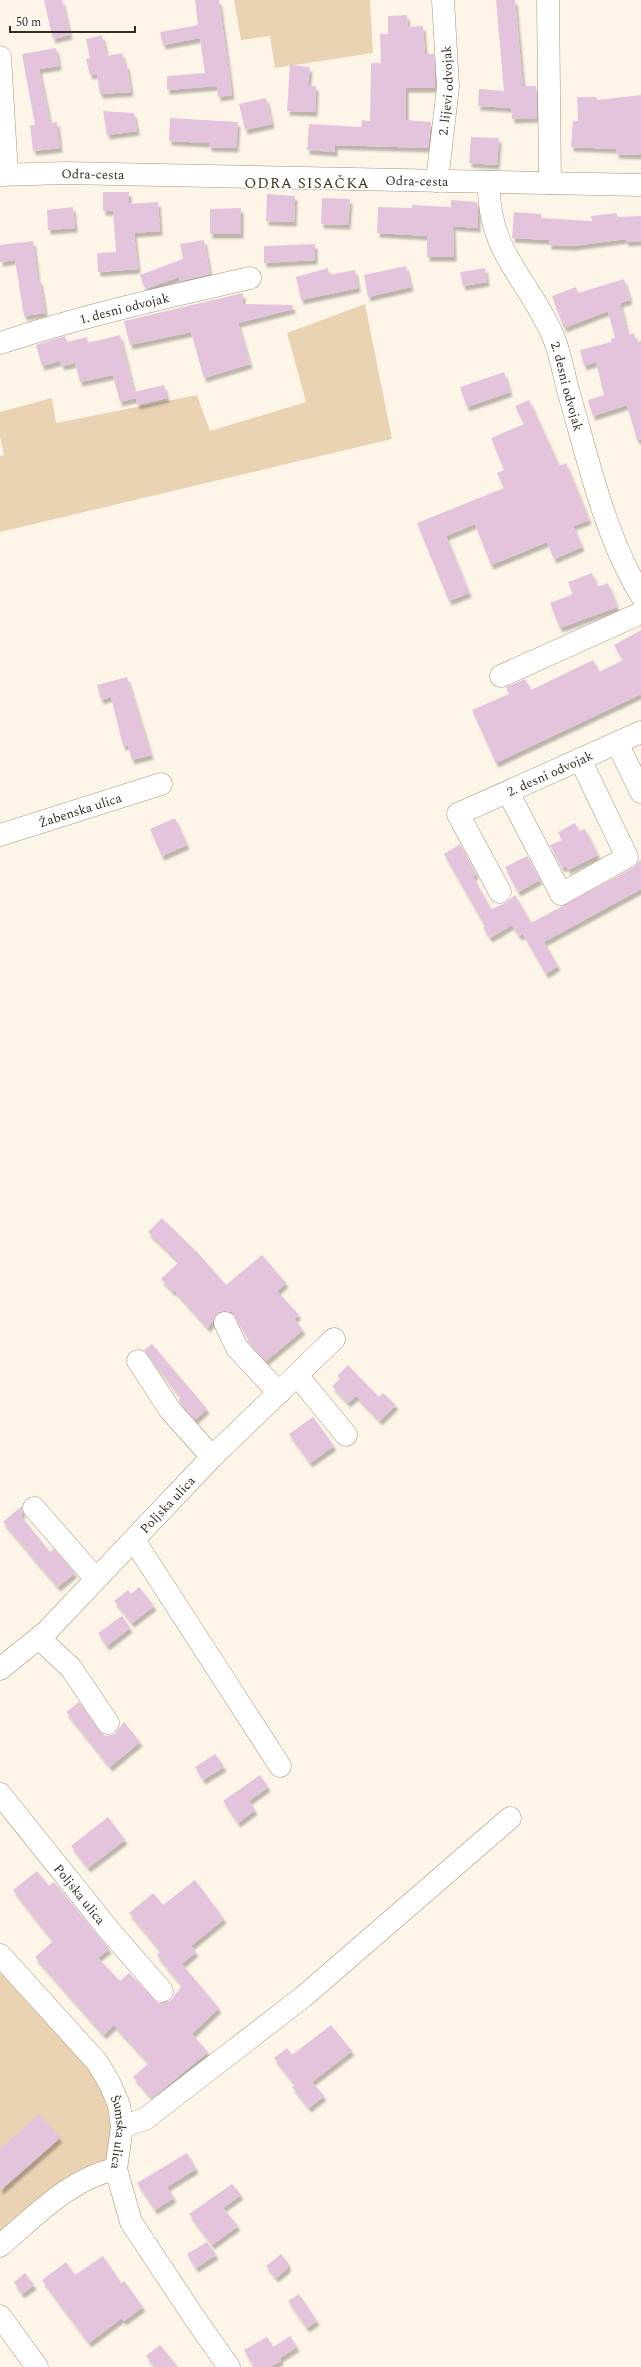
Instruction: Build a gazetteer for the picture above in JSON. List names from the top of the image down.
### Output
{
  "streets": {
    "street": [
      "2. lijevi odvojak",
      "Odra-cesta",
      "1. desni odvojak",
      "2. desni odvojak",
      "Žabenska ulica",
      "Poljska ulica",
      "Šumska ulica"
    ]
  },
  "crossings": [
    ["2. lijevi odvojak", "Odra-cesta"],
    ["Odra-cesta", "2. desni odvojak"]
  ],
  "districts": ["ODRA SISAČKA"],
  "scale_bar": "50 m"
}
